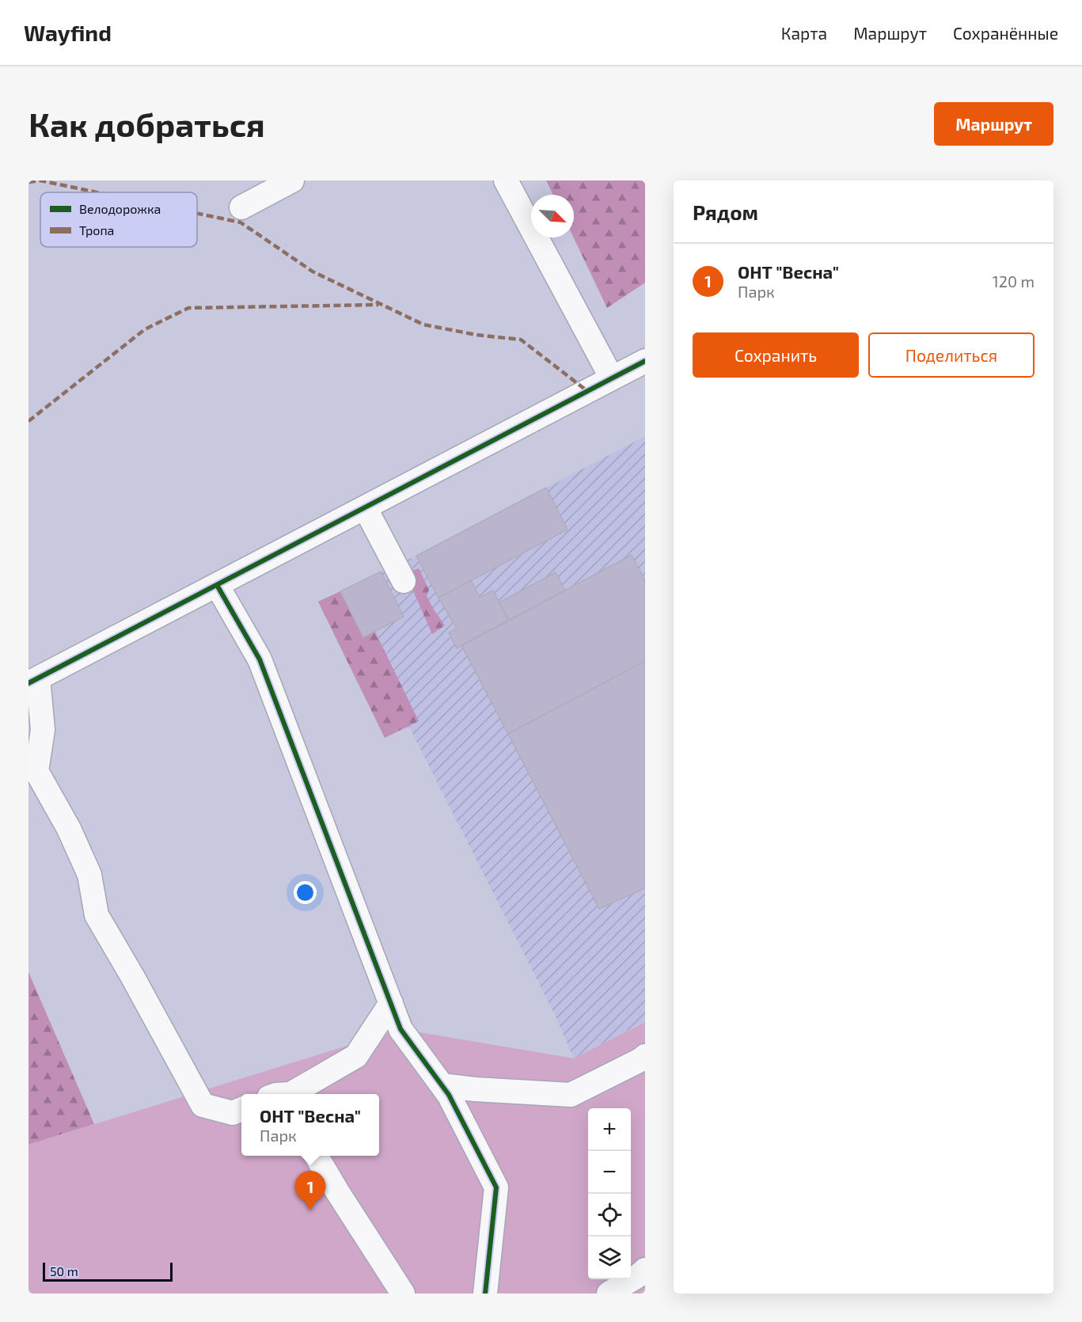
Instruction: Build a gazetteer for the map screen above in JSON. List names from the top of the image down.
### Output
{
  "legend": ["Велодорожка", "Тропа"],
  "scale_bar": "50 m",
  "north": "bottom right",
  "page": {
    "header": "Wayfind",
    "nav": ["Карта", "Маршрут", "Сохранённые"],
    "buttons": [
      "Маршрут",
      ["Сохранить", "Поделиться"]
    ],
    "title": "Как добраться",
    "heading": "Рядом",
    "list": [
      {
        "mark": "1",
        "name": "ОНТ \"Весна\"",
        "note": "Парк",
        "value": "120 m"
      }
    ],
    "popup": ["ОНТ \"Весна\"", "Парк"],
    "map_buttons": ["+", "−"],
    "pins": "1",
    "scale": "50 m"
  }
}
